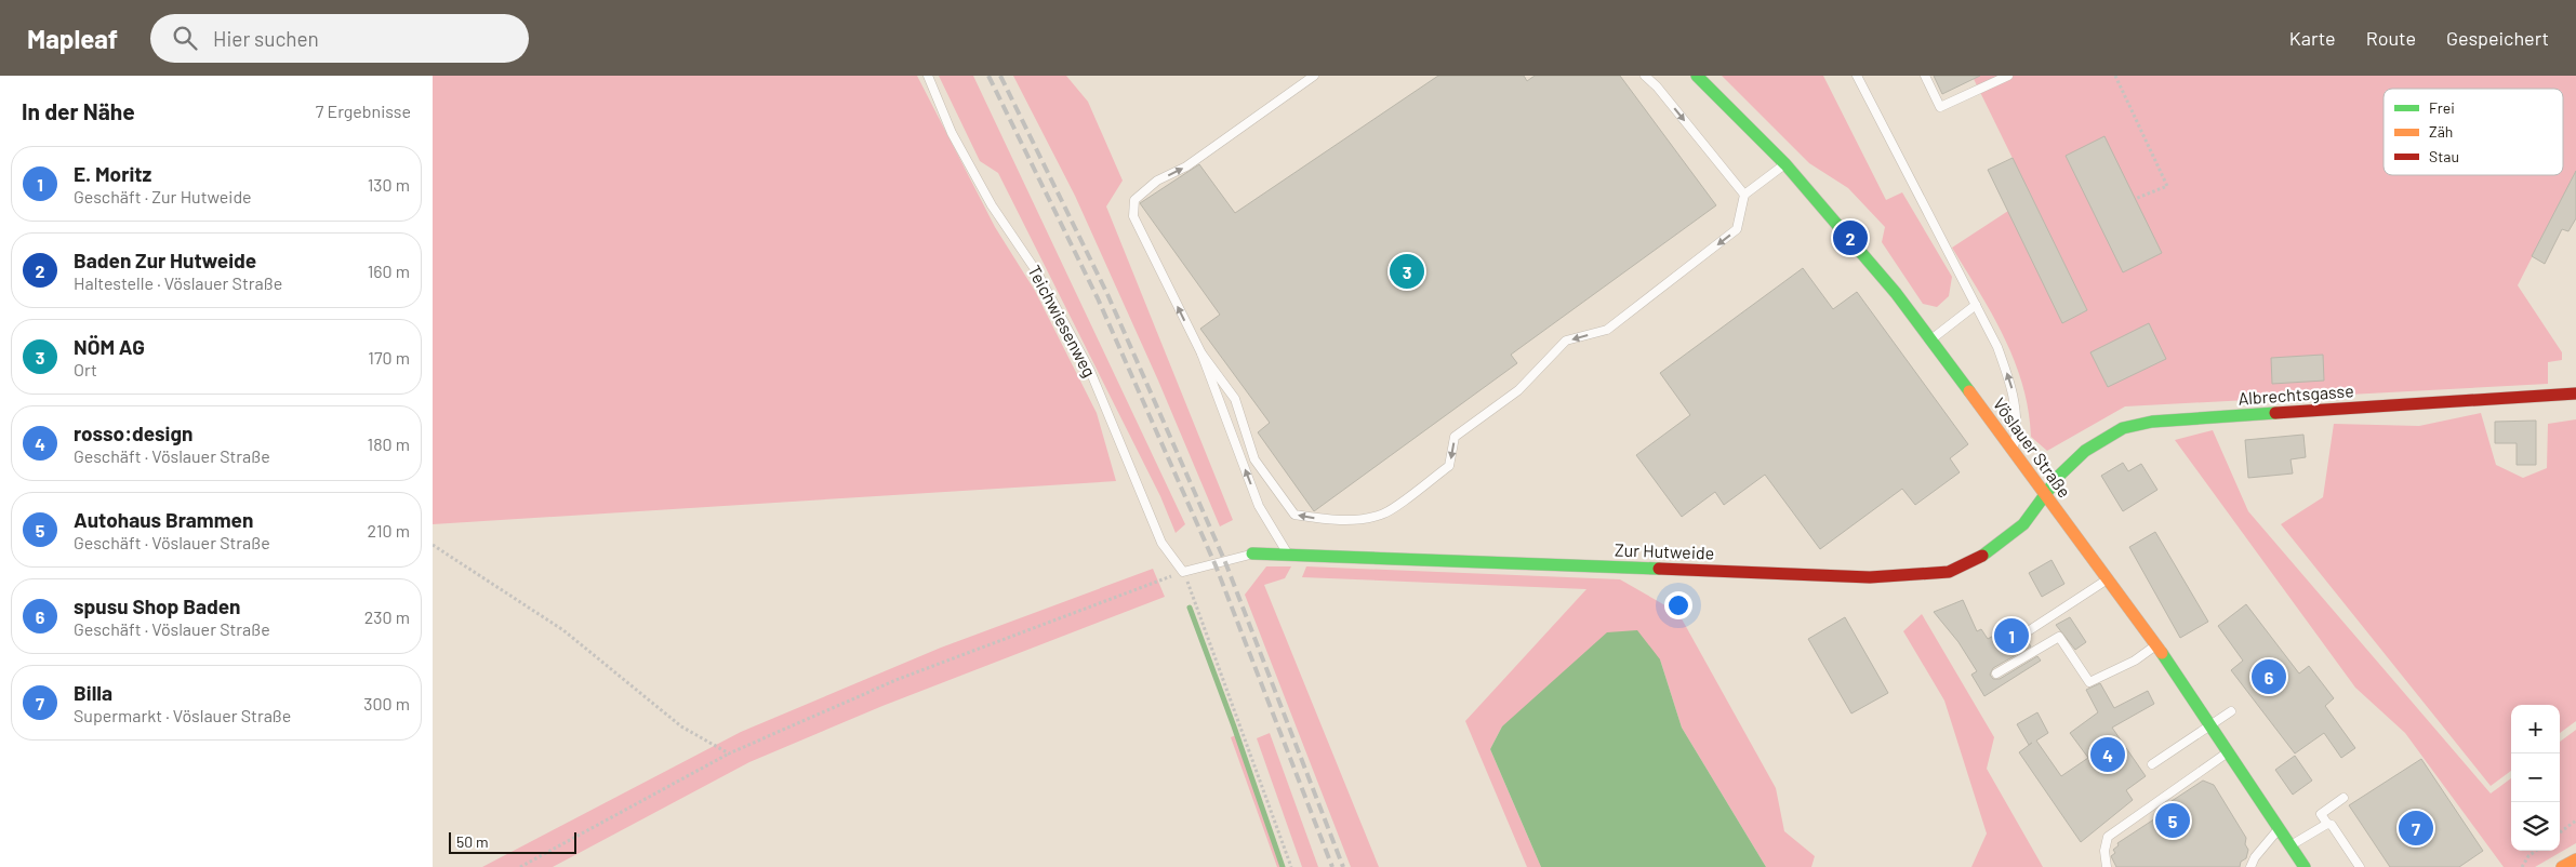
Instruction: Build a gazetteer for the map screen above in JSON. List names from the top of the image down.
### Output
{
  "streets": {
    "street": ["Albrechtsgasse", "Vöslauer Straße", "Zur Hutweide"],
    "lane": ["Teichwiesenweg"]
  },
  "crossings": [
    ["Albrechtsgasse", "Vöslauer Straße"],
    ["Albrechtsgasse", "Zur Hutweide"],
    ["Vöslauer Straße", "Zur Hutweide"]
  ],
  "legend": ["Frei", "Zäh", "Stau"],
  "scale_bar": "50 m",
  "page": {
    "header": "Mapleaf",
    "search": "Hier suchen",
    "nav": ["Karte", "Route", "Gespeichert"],
    "heading": ["In der Nähe", "7 Ergebnisse"],
    "list": [
      {
        "mark": "1",
        "name": "E. Moritz",
        "note": "Geschäft · Zur Hutweide",
        "value": "130 m"
      },
      {
        "mark": "2",
        "name": "Baden Zur Hutweide",
        "note": "Haltestelle · Vöslauer Straße",
        "value": "160 m"
      },
      {
        "mark": "3",
        "name": "NÖM AG",
        "note": "Ort",
        "value": "170 m"
      },
      {
        "mark": "4",
        "name": "rosso:design",
        "note": "Geschäft · Vöslauer Straße",
        "value": "180 m"
      },
      {
        "mark": "5",
        "name": "Autohaus Brammen",
        "note": "Geschäft · Vöslauer Straße",
        "value": "210 m"
      },
      {
        "mark": "6",
        "name": "spusu Shop Baden",
        "note": "Geschäft · Vöslauer Straße",
        "value": "230 m"
      },
      {
        "mark": "7",
        "name": "Billa",
        "note": "Supermarkt · Vöslauer Straße",
        "value": "300 m"
      }
    ],
    "pins": [
      "2",
      "3",
      "1",
      "6",
      "4",
      "5",
      "7"
    ],
    "map_buttons": ["+", "−"],
    "scale": "50 m"
  }
}
